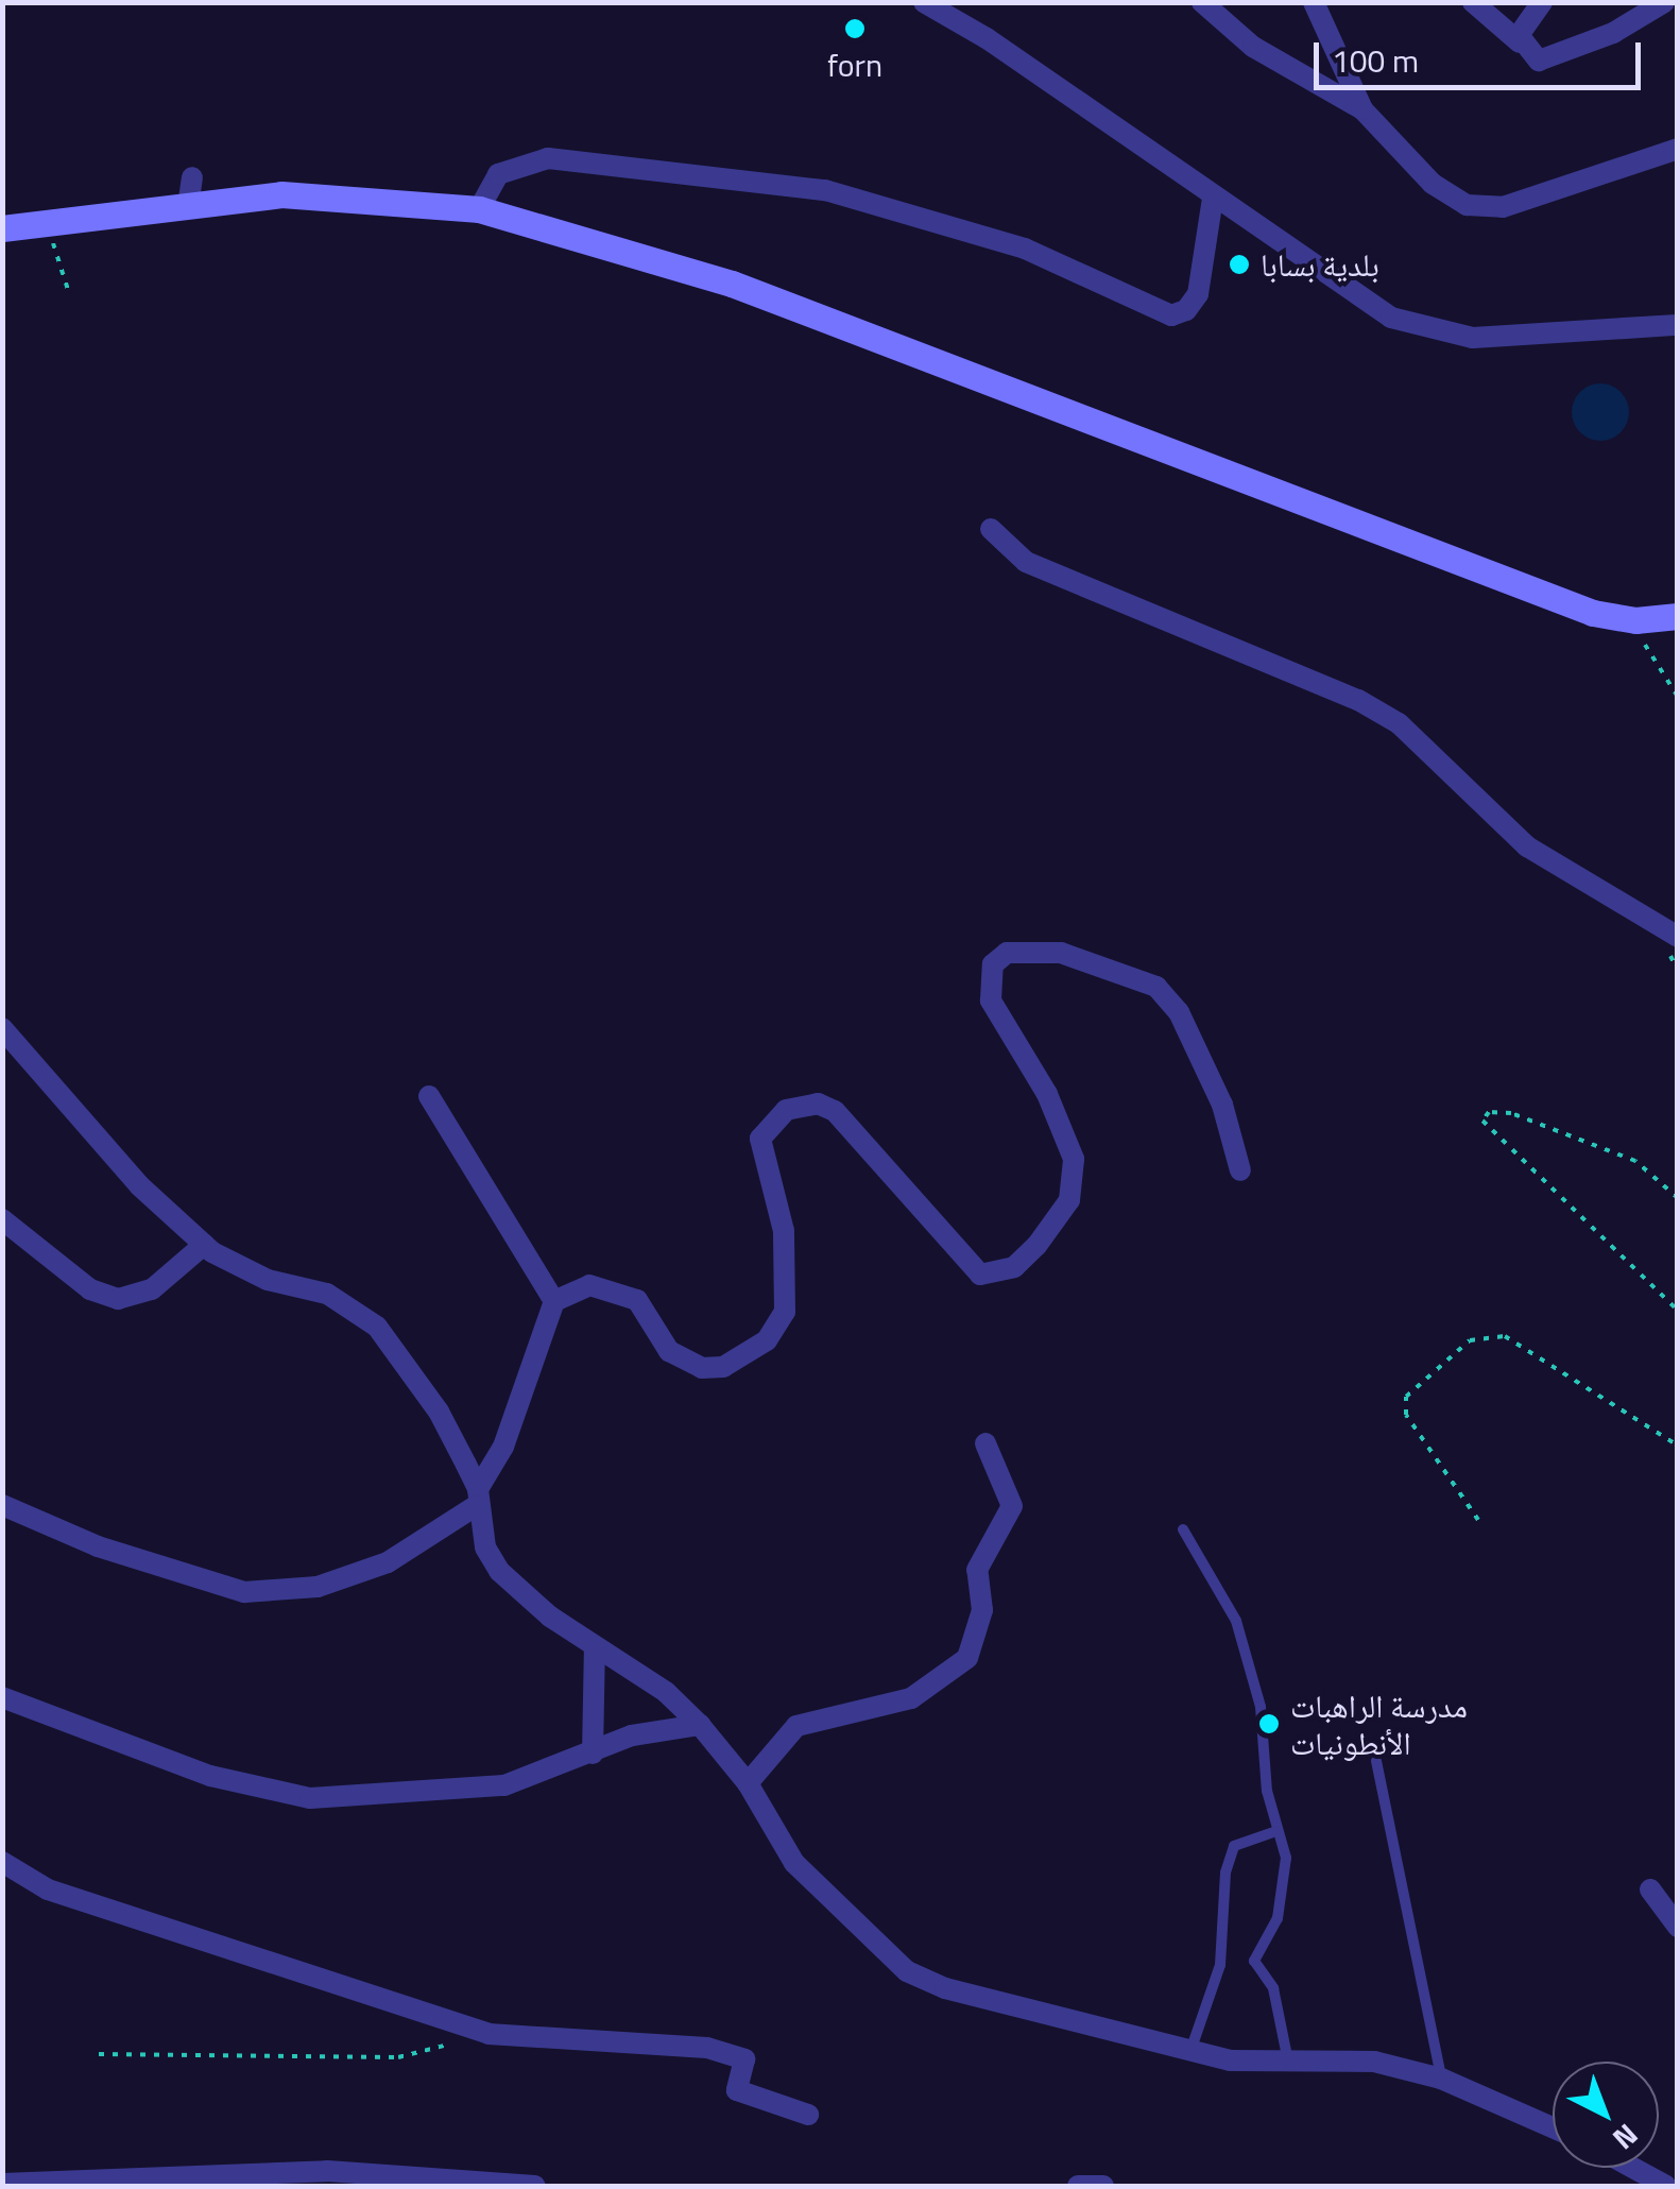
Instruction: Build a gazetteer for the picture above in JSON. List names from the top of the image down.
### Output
{
  "places": ["forn", "بلدية بسابا", "مدرسة الراهبات الأنطونيات"],
  "scale_bar": "100 m",
  "north": "bottom right"
}
